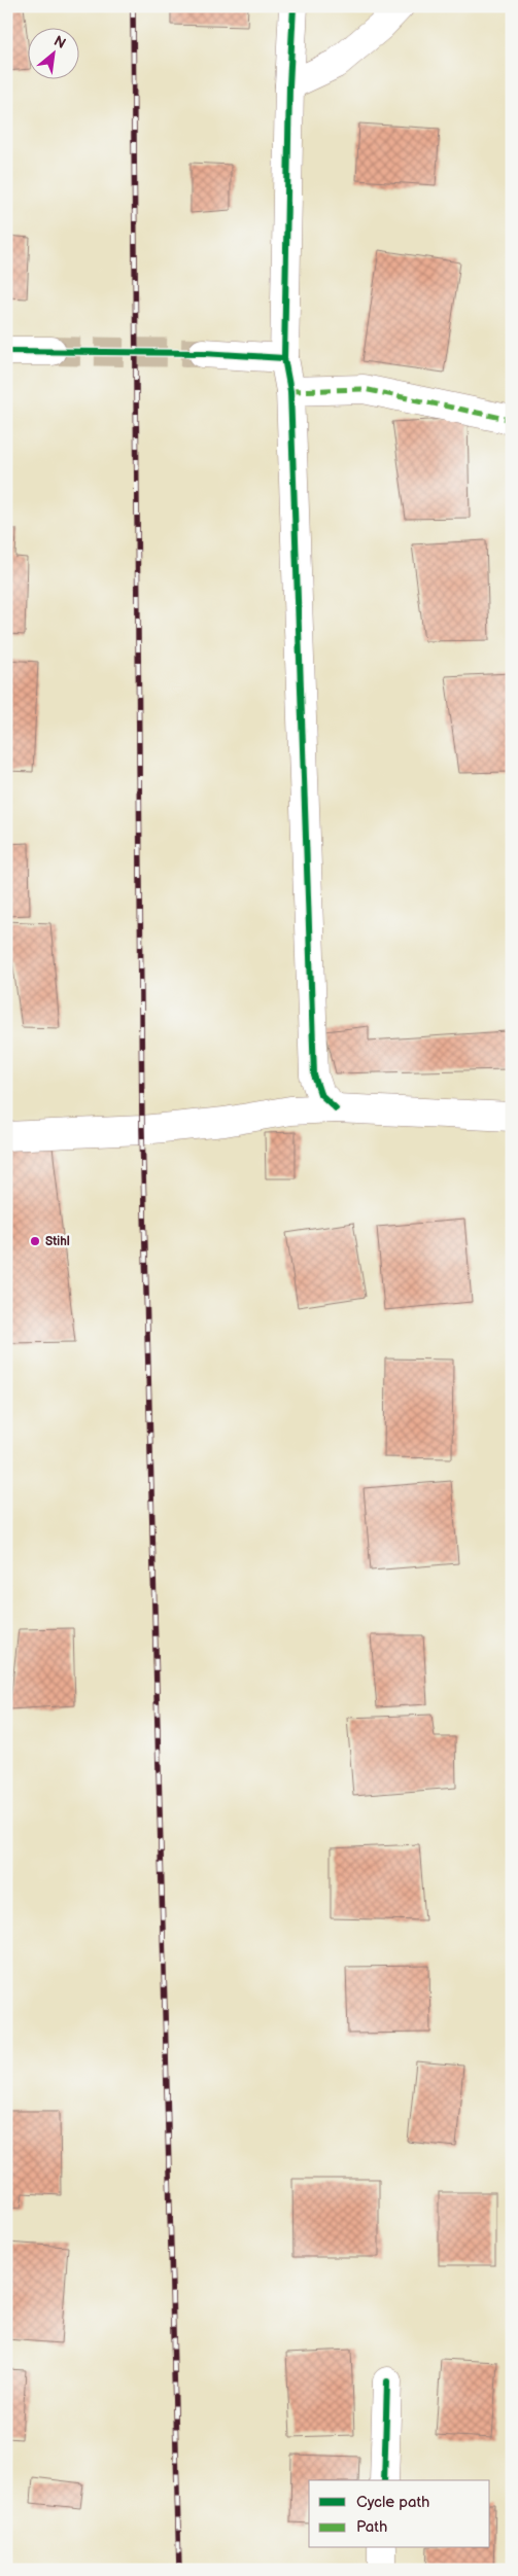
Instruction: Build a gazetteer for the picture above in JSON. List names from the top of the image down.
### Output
{
  "places": ["Stihl"],
  "legend": ["Cycle path", "Path"],
  "north": "top right"
}
